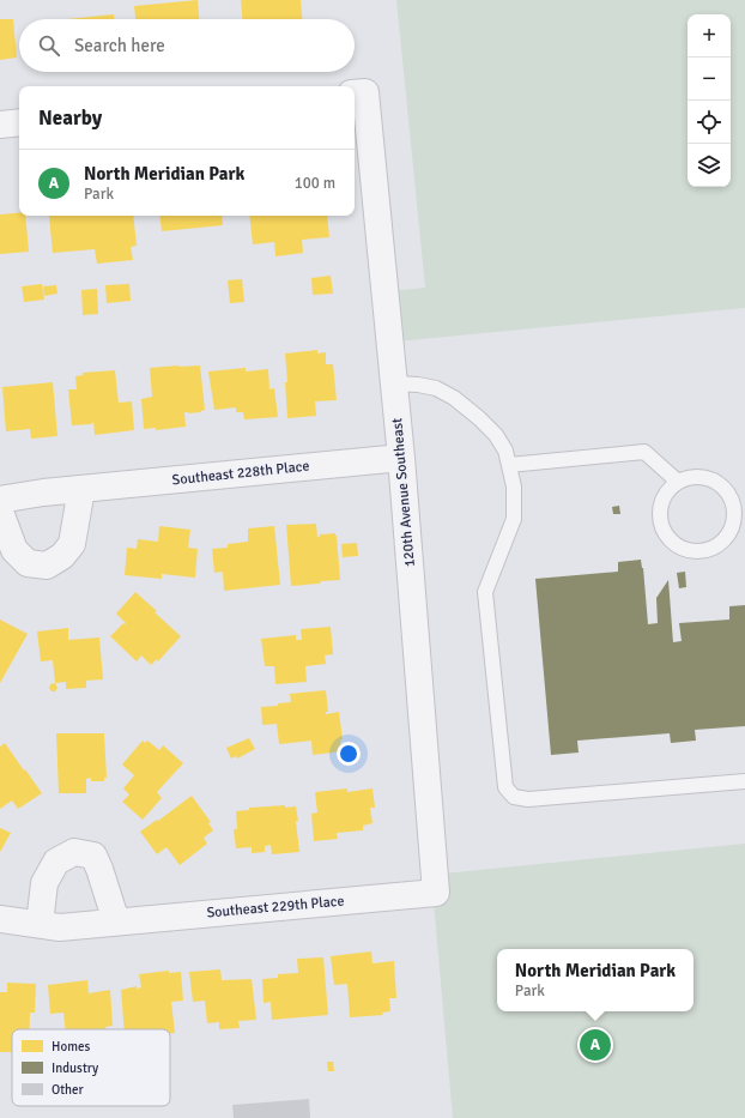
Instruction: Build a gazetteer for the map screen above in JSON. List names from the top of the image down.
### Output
{
  "streets": {
    "street": ["Southeast 228th Place", "120th Avenue Southeast", "Southeast 229th Place"]
  },
  "crossings": [
    ["Southeast 228th Place", "120th Avenue Southeast"],
    ["120th Avenue Southeast", "Southeast 229th Place"]
  ],
  "legend": ["Homes", "Industry", "Other"],
  "page": {
    "map_buttons": ["+", "−"],
    "search": "Search here",
    "heading": "Nearby",
    "list": [
      {
        "mark": "A",
        "name": "North Meridian Park",
        "note": "Park",
        "value": "100 m"
      }
    ],
    "popup": ["North Meridian Park", "Park"],
    "pins": "A"
  }
}
